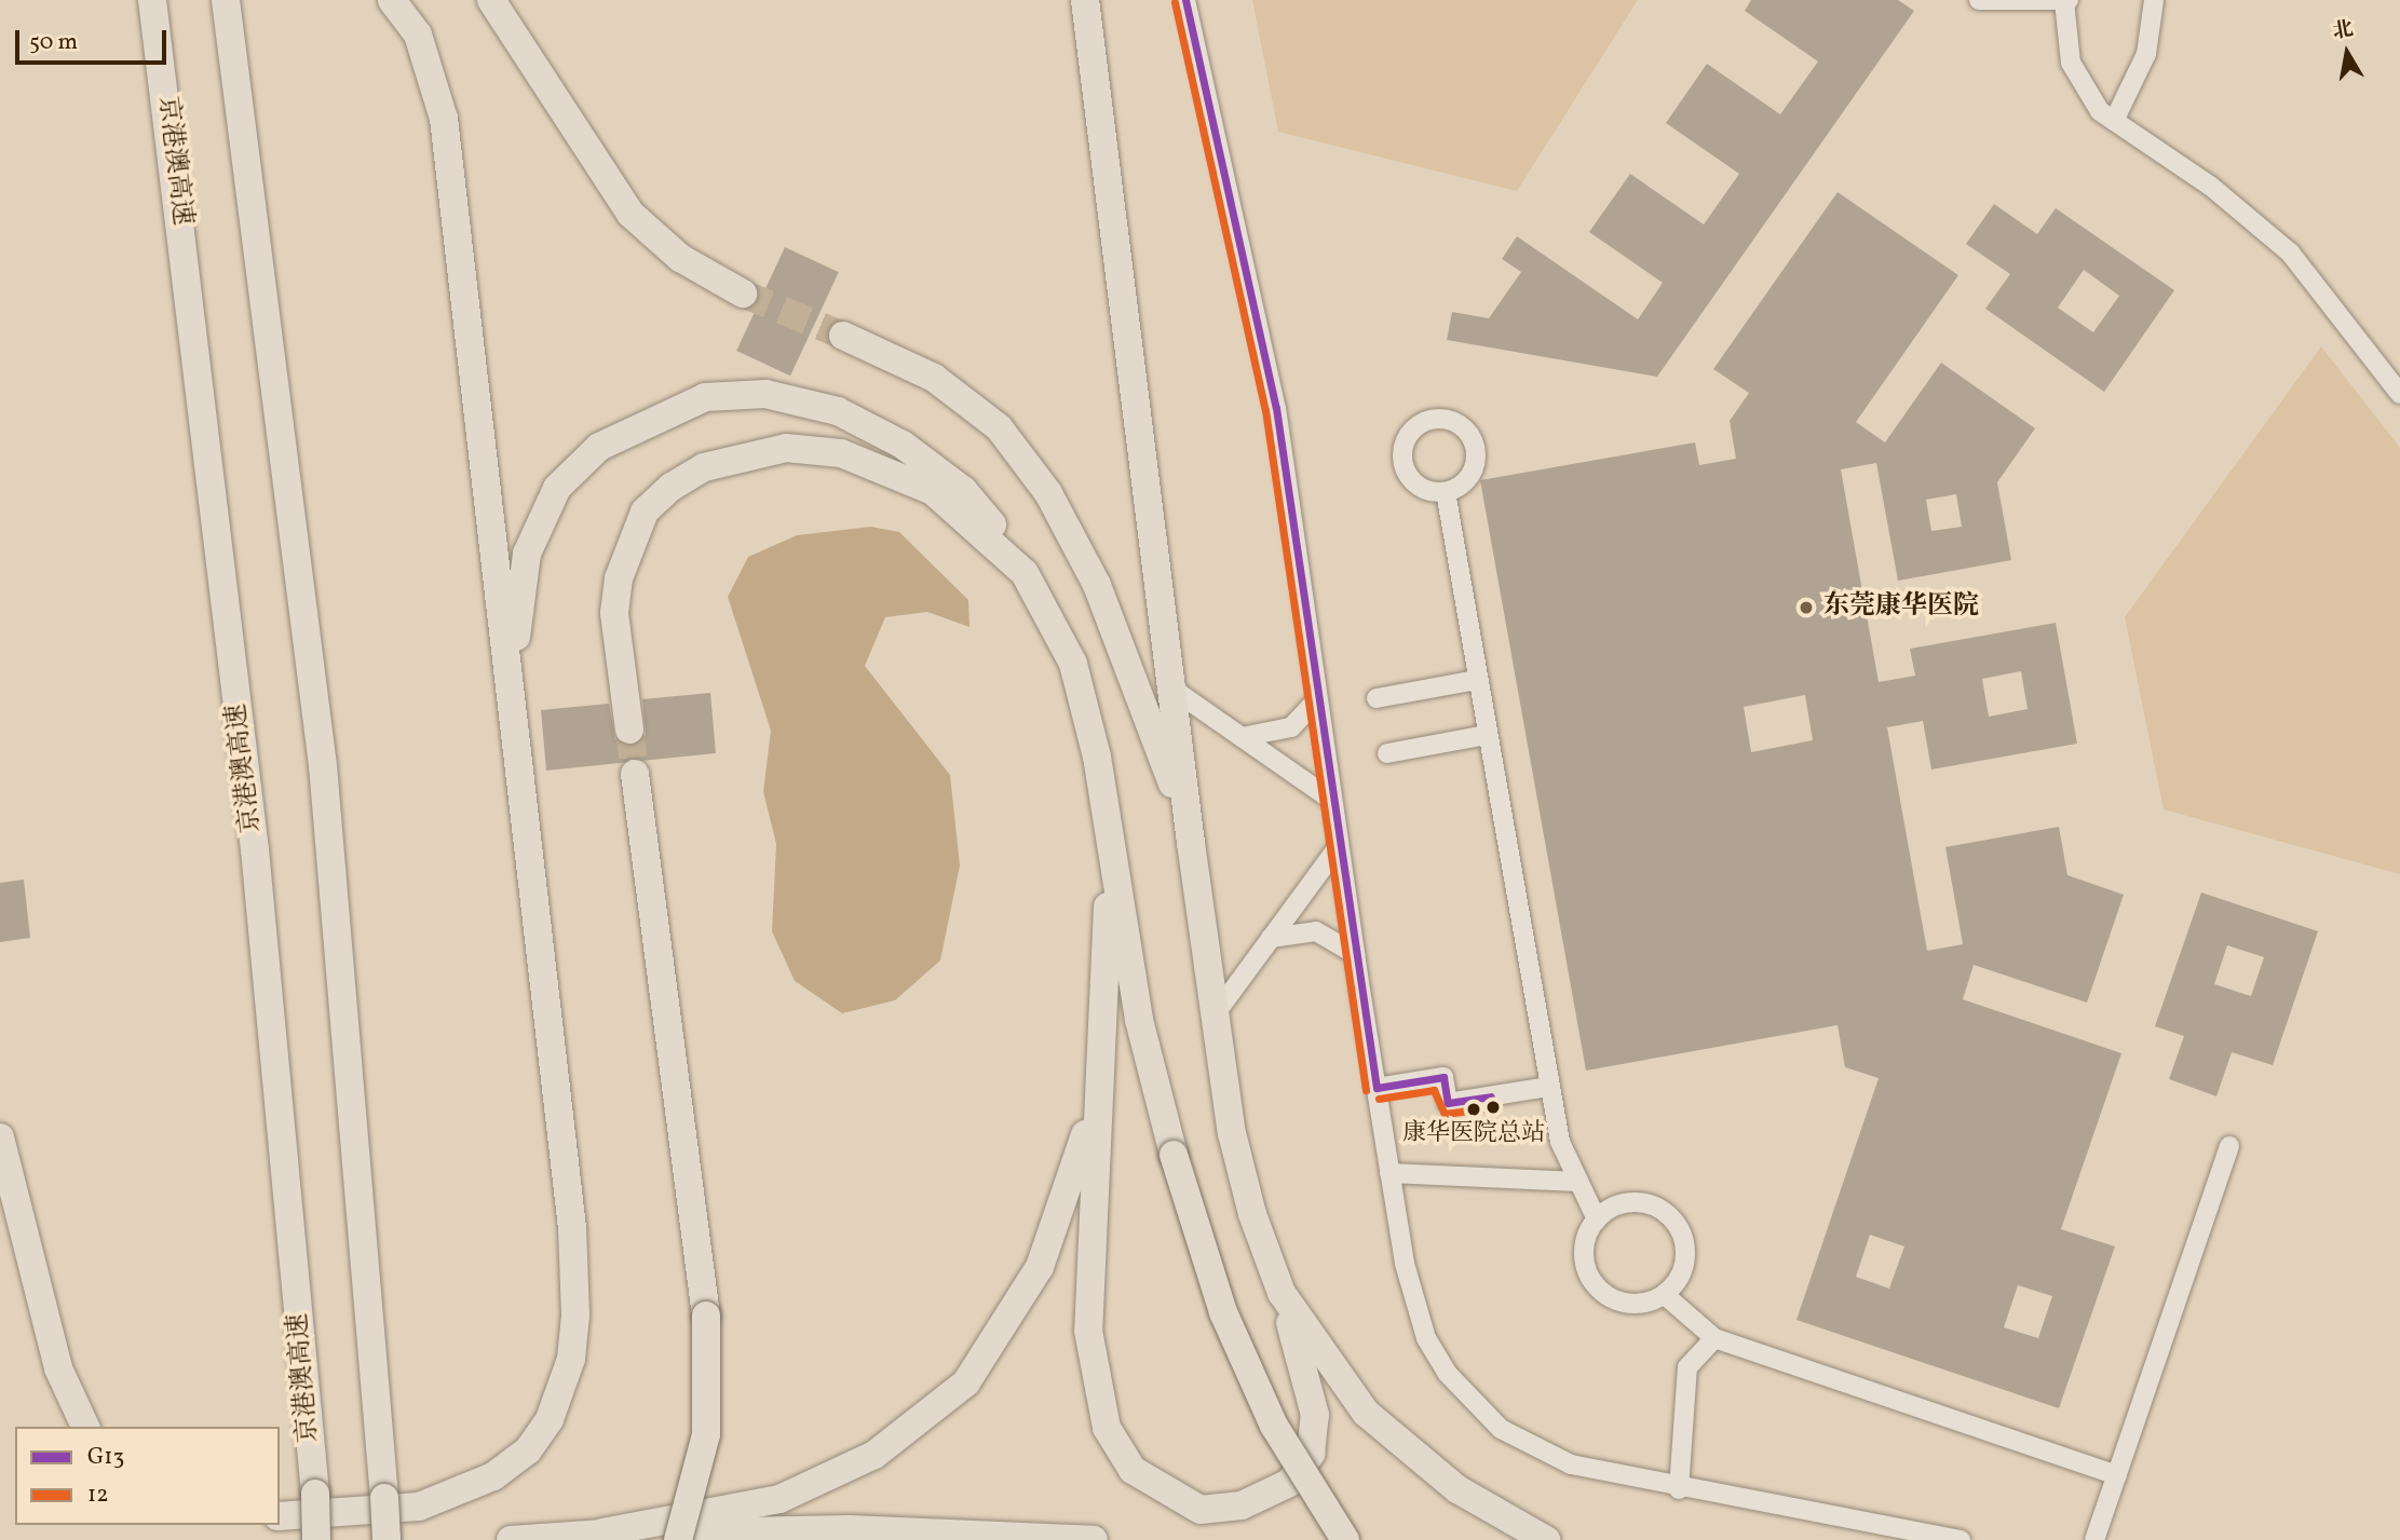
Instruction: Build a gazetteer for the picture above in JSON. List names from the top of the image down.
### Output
{
  "streets": {
    "highway": ["京港澳高速"]
  },
  "places": ["东莞康华医院", "康华医院总站"],
  "lines": ["transit line G13", "transit line 12"],
  "legend": ["G13", "12"],
  "scale_bar": "50 m",
  "north": "top"
}
